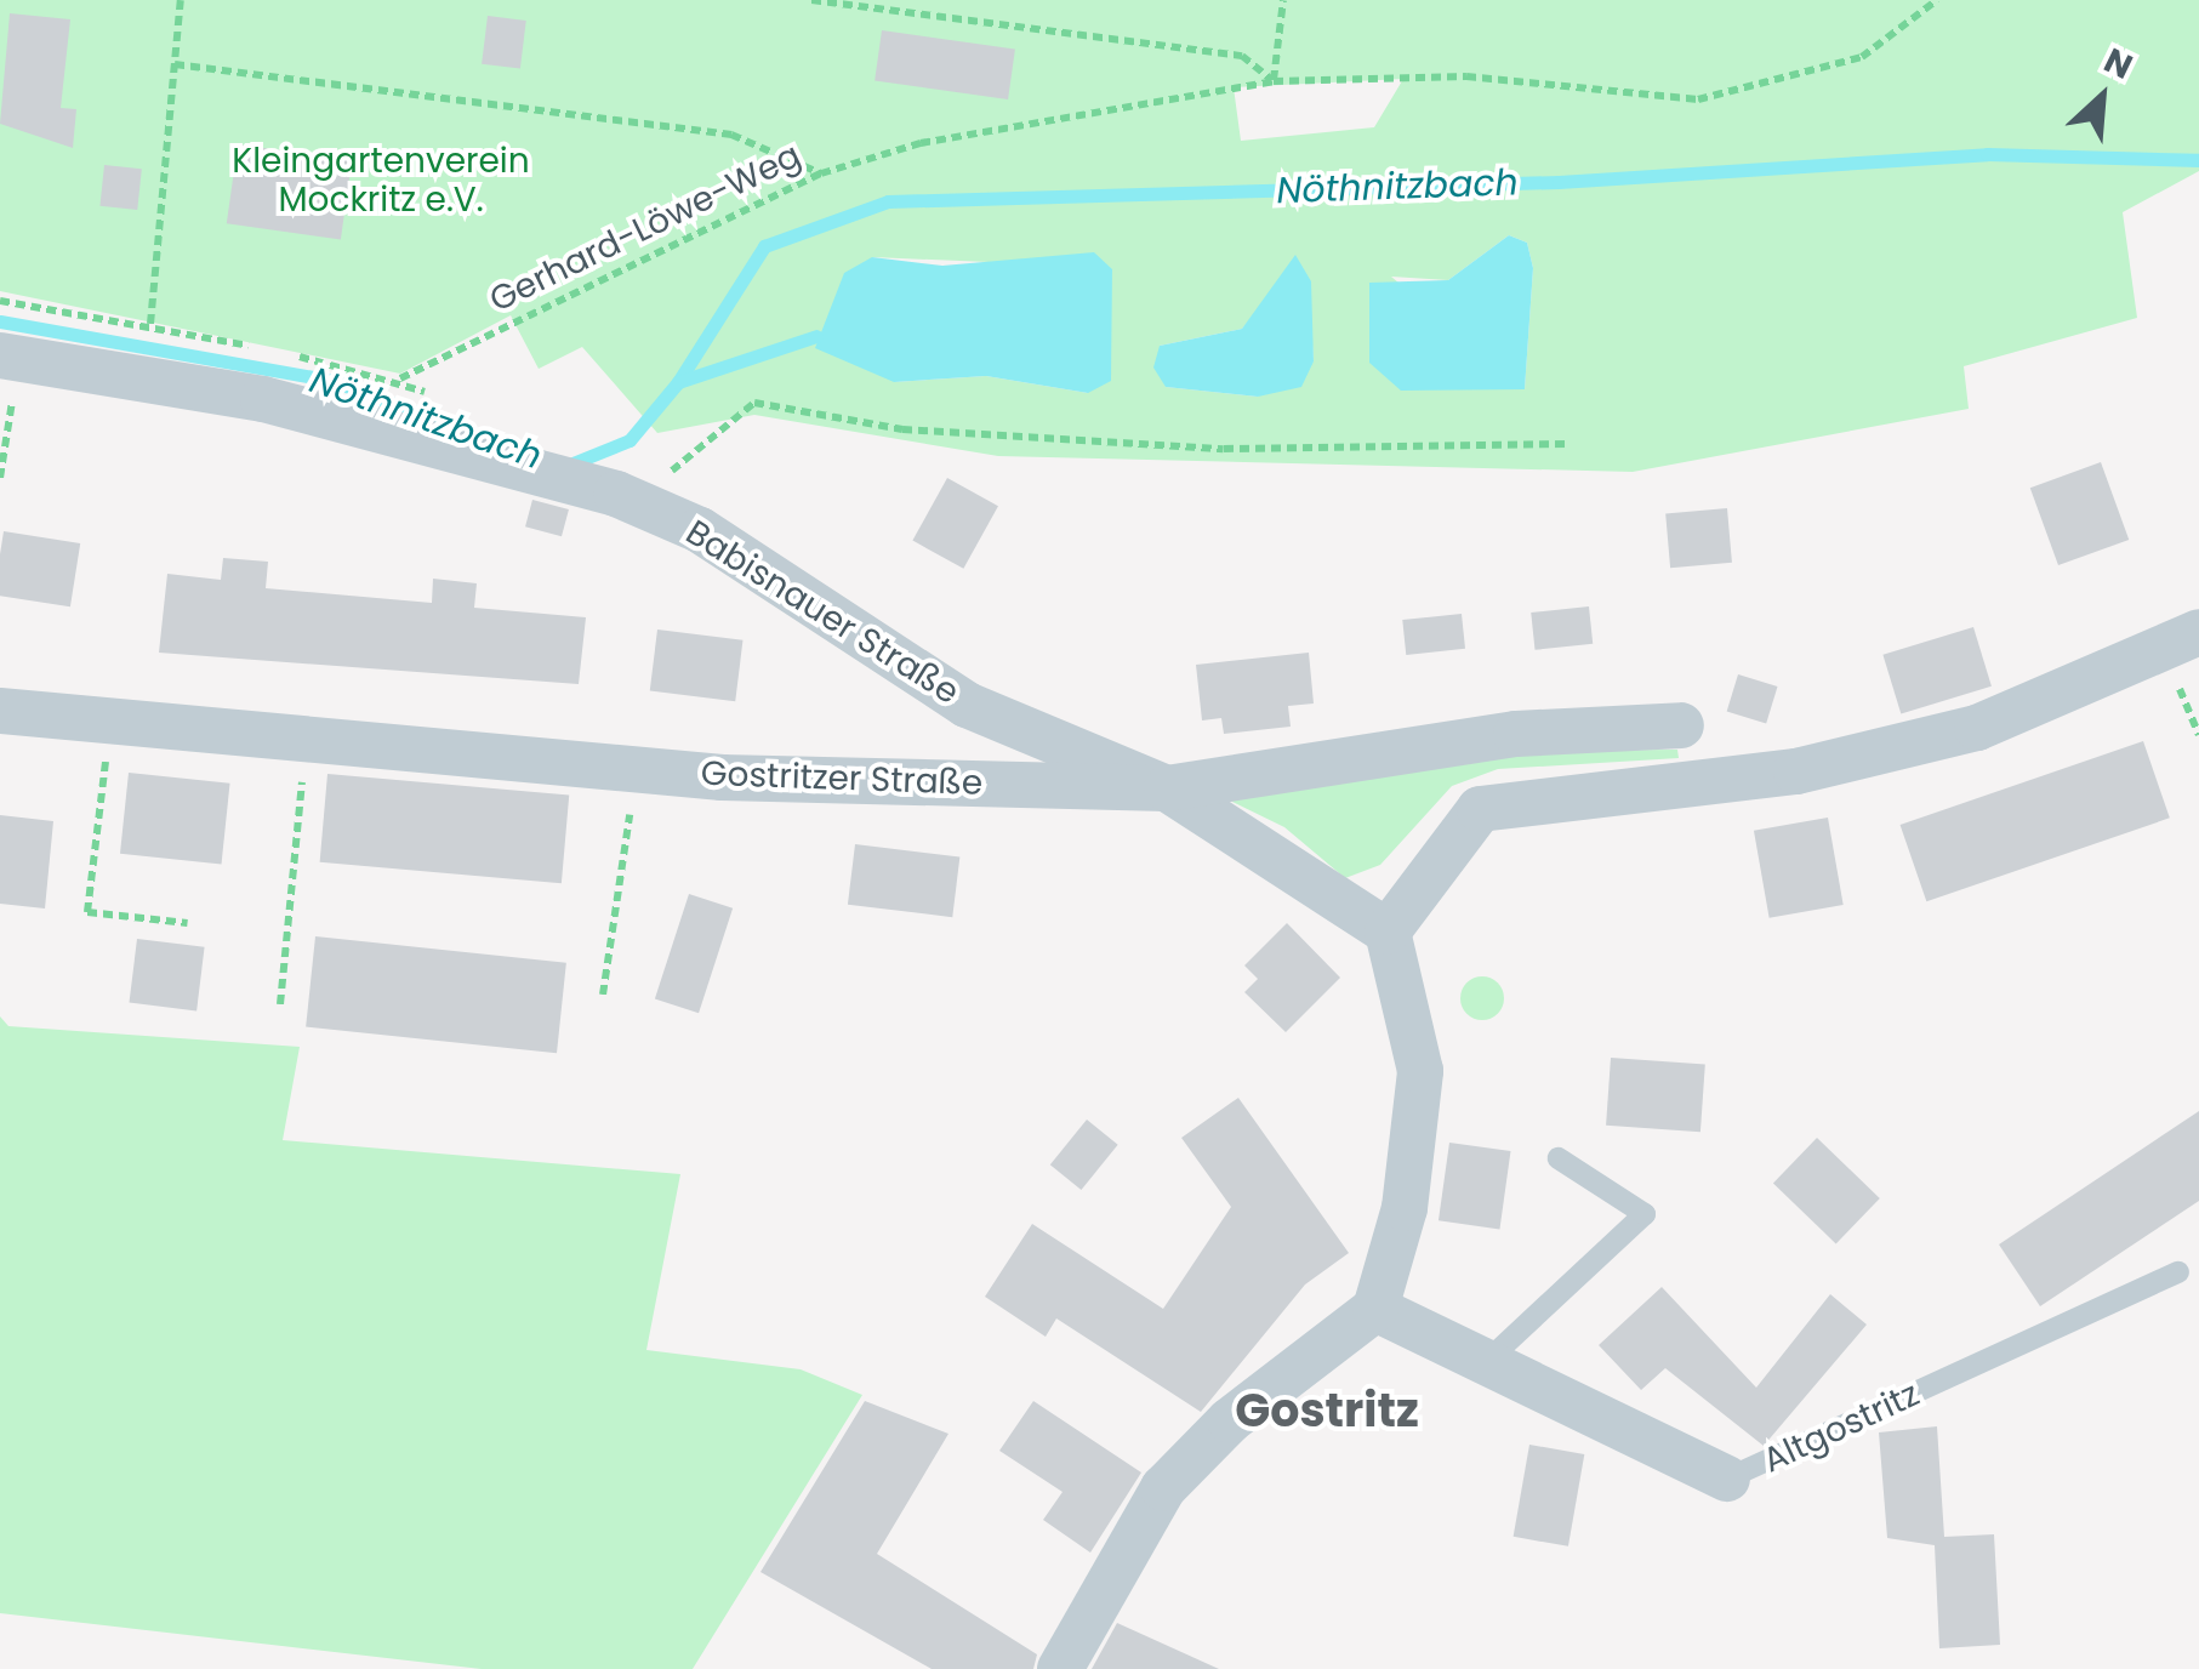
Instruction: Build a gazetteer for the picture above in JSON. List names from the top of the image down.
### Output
{
  "streets": {
    "street": ["Babisnauer Straße", "Gostritzer Straße", "Altgostritz"],
    "path": ["Gerhard-Löwe-Weg"]
  },
  "crossings": [
    ["Babisnauer Straße", "Gostritzer Straße"]
  ],
  "districts": ["Gostritz"],
  "water": ["Nöthnitzbach"],
  "parks": ["Kleingartenverein Mockritz e.V."],
  "north": "top right"
}
